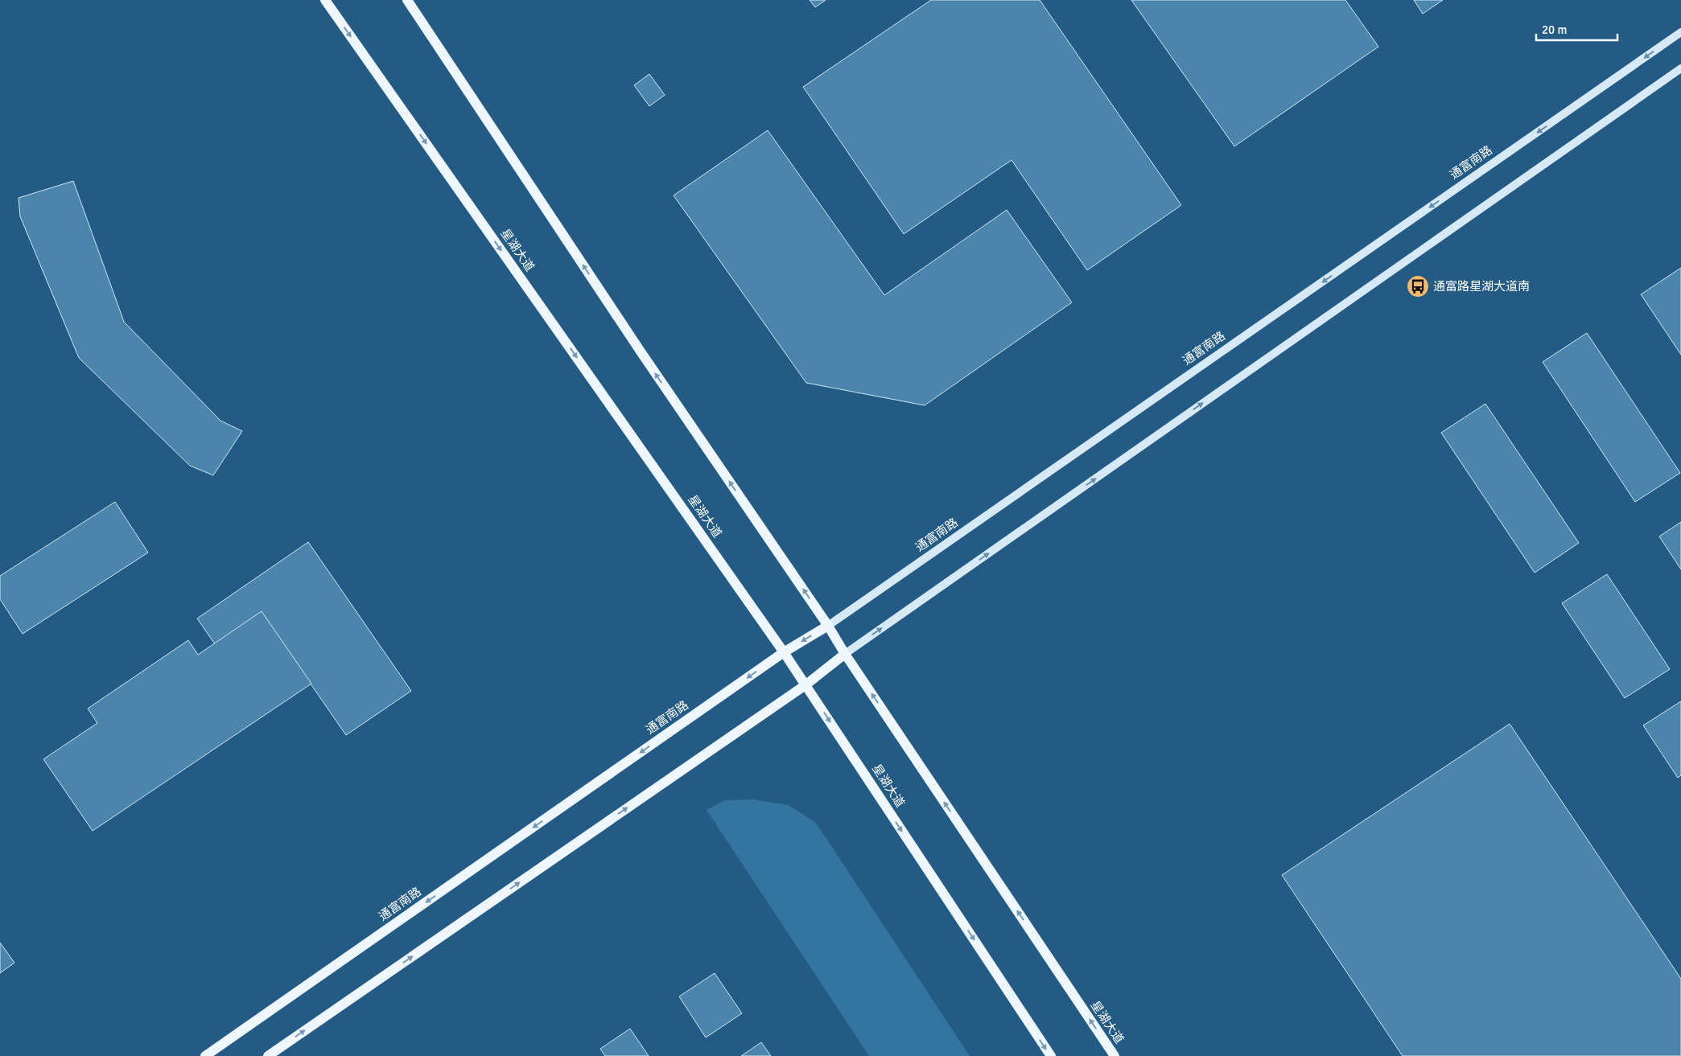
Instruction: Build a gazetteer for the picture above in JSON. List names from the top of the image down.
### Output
{
  "streets": {
    "main road": ["通富南路", "星湖大道"]
  },
  "crossings": [
    ["通富南路", "星湖大道"]
  ],
  "places": {
    "bus stop": ["通富路星湖大道南"]
  },
  "scale_bar": "20 m"
}
